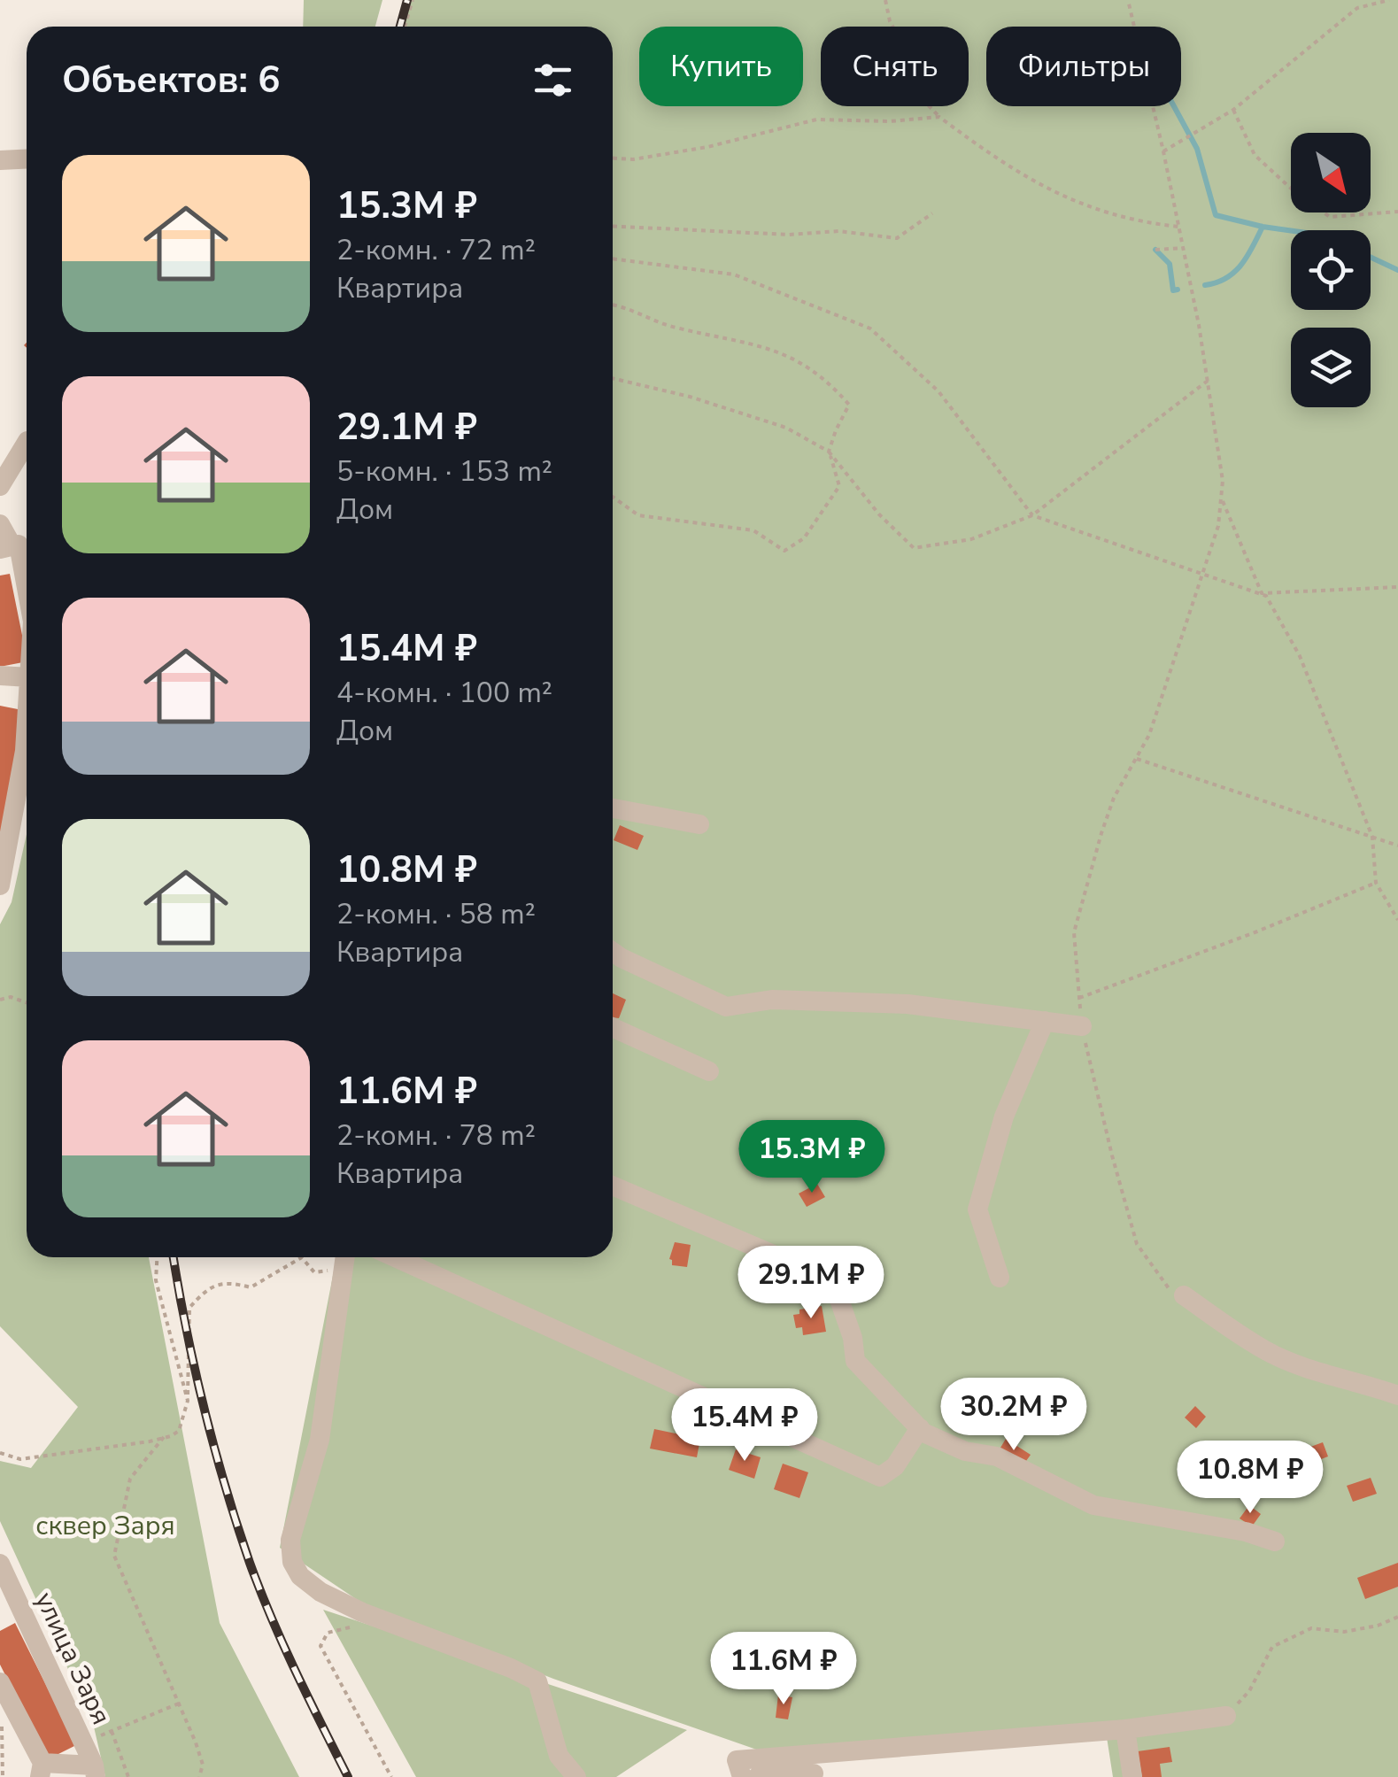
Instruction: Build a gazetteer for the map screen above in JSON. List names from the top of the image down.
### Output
{
  "streets": {
    "street": ["улица Заря"]
  },
  "parks": ["сквер Заря"],
  "north": "bottom right",
  "page": {
    "chip": ["Купить", "Снять", "Фильтры"],
    "heading": "Объектов: 6",
    "list": [
      {
        "name": "15.3M ₽",
        "note": "2-комн. · 72 m² · Квартира"
      },
      {
        "name": "29.1M ₽",
        "note": "5-комн. · 153 m² · Дом"
      },
      {
        "name": "15.4M ₽",
        "note": "4-комн. · 100 m² · Дом"
      },
      {
        "name": "10.8M ₽",
        "note": "2-комн. · 58 m² · Квартира"
      },
      {
        "name": "11.6M ₽",
        "note": "2-комн. · 78 m² · Квартира"
      }
    ],
    "price": [
      "15.3M ₽",
      "29.1M ₽",
      "30.2M ₽",
      "15.4M ₽",
      "10.8M ₽",
      "11.6M ₽"
    ]
  }
}
